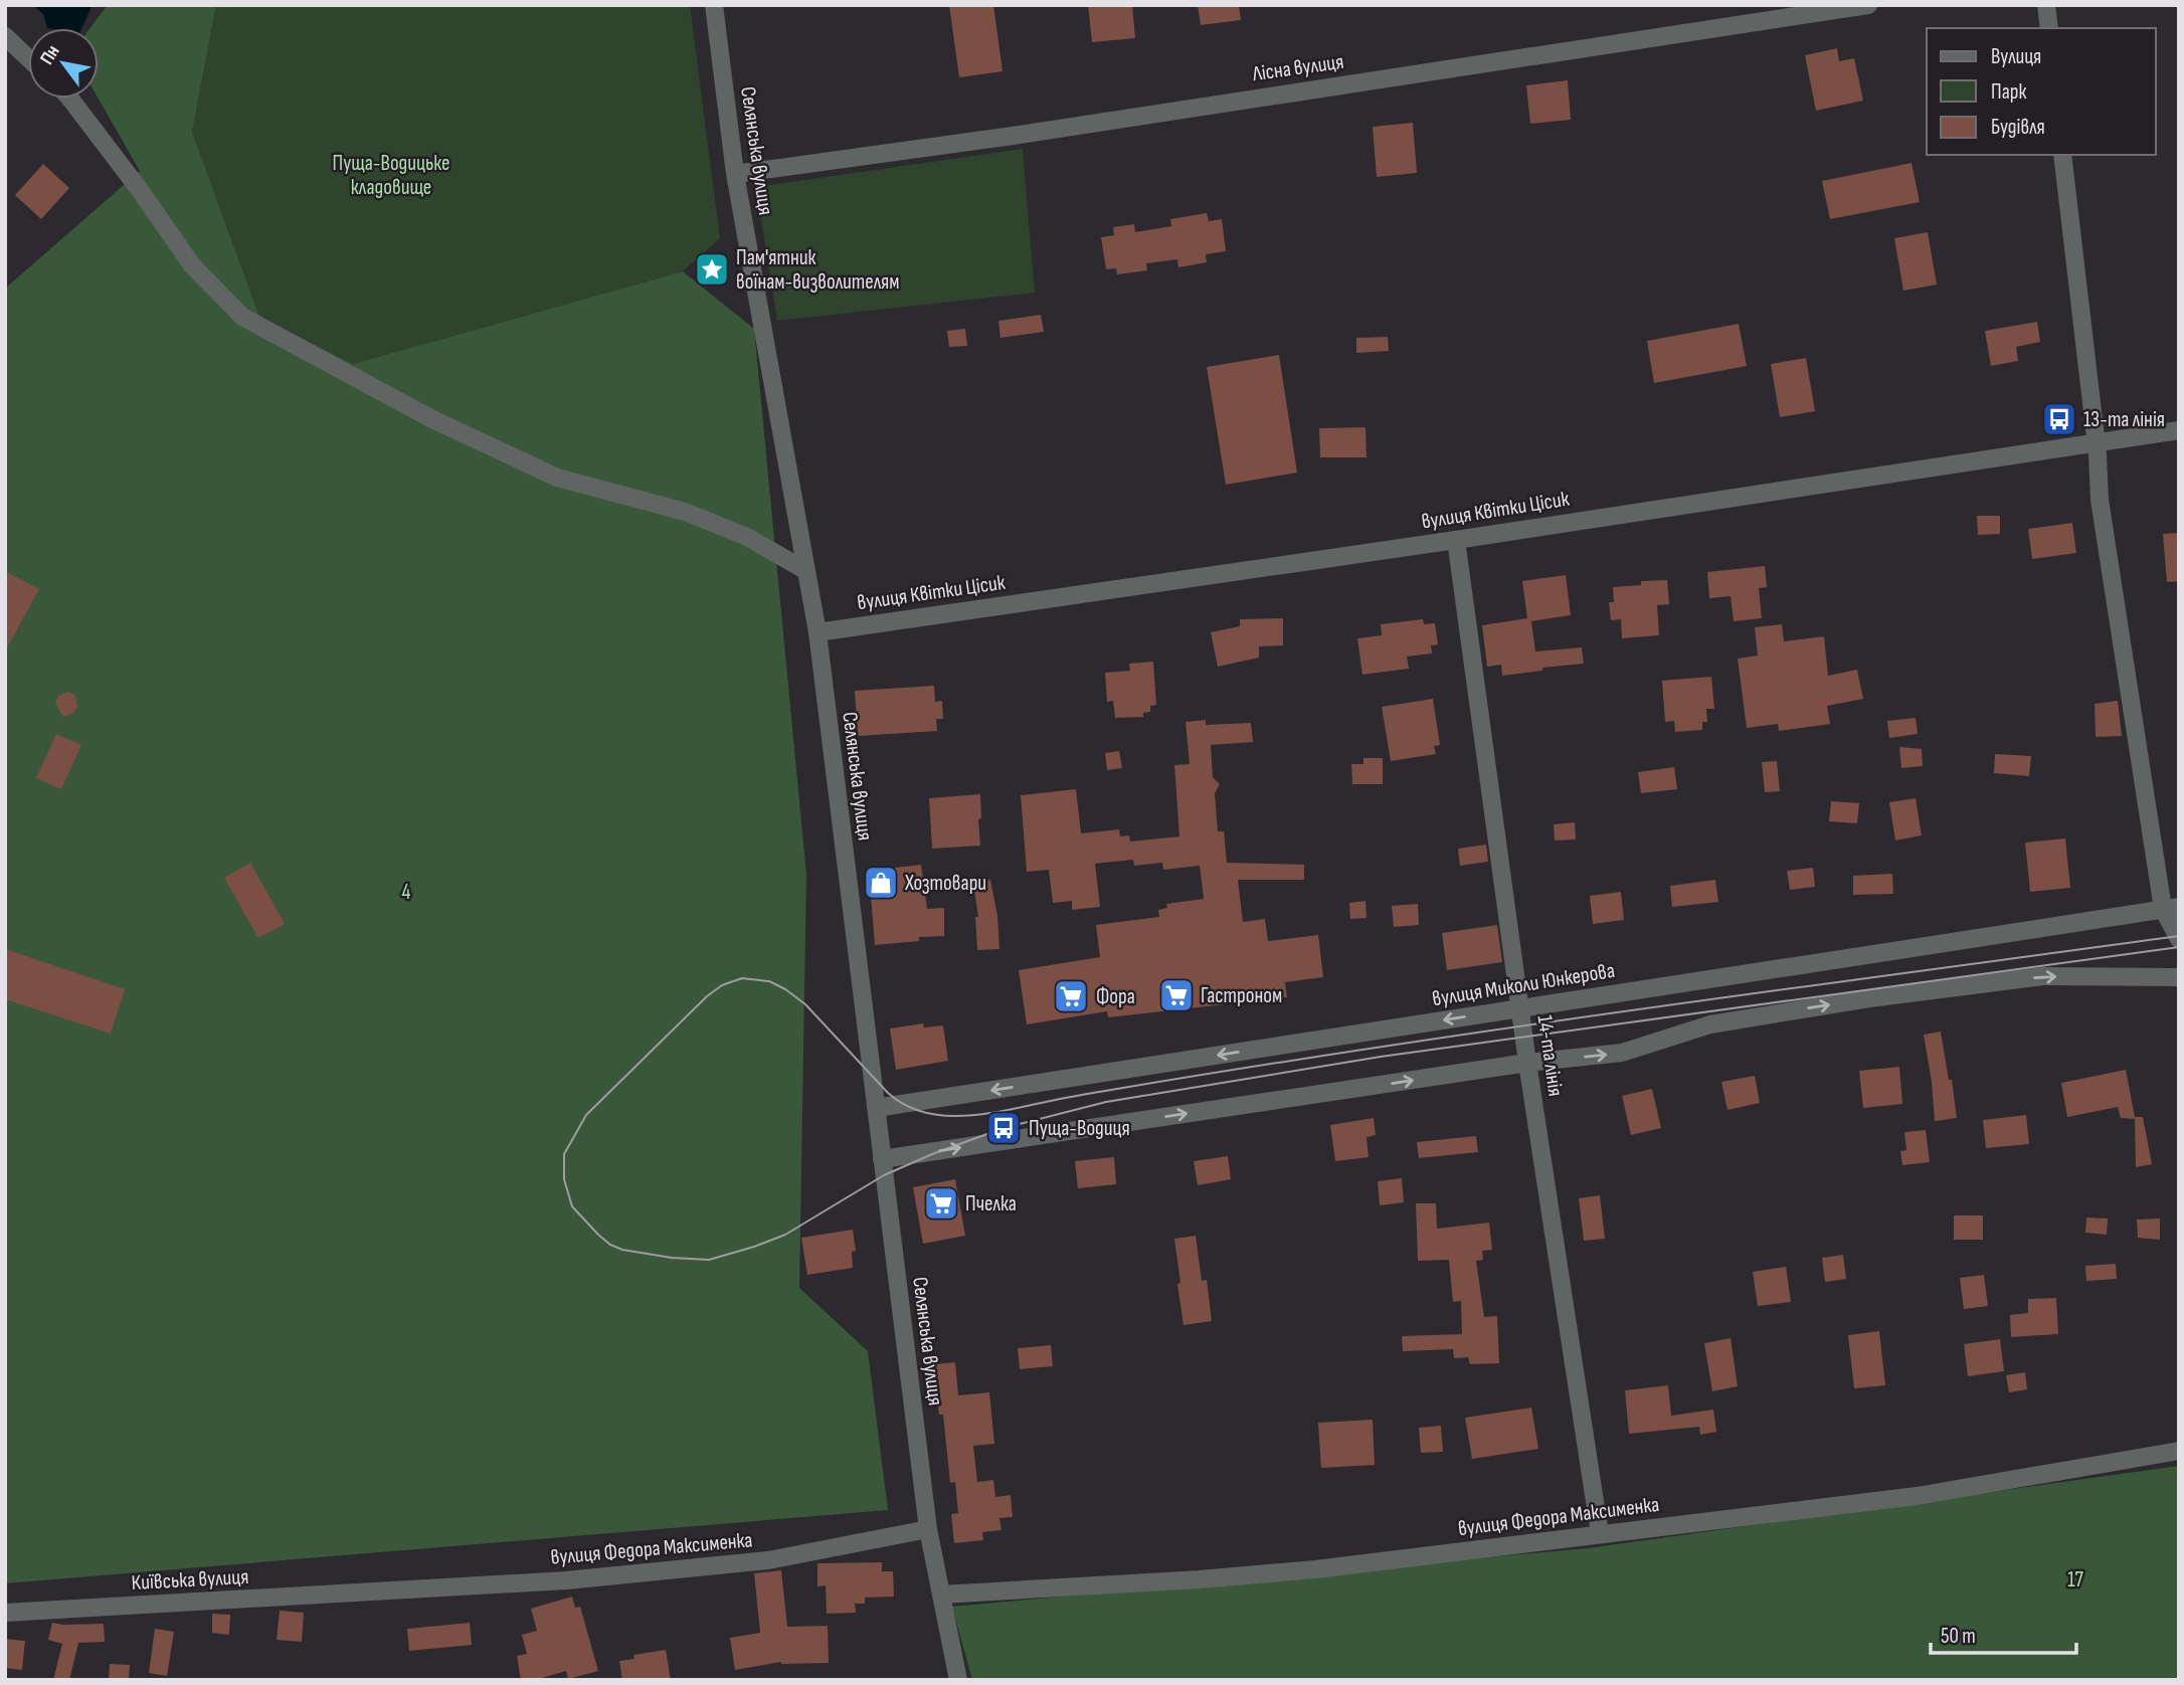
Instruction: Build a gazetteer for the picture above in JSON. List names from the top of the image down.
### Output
{
  "streets": {
    "street": [
      "Лісна вулиця",
      "Селянська вулиця",
      "вулиця Квітки Цісик",
      "вулиця Миколи Юнкерова",
      "14-та лінія",
      "вулиця Федора Максименка",
      "Київська вулиця"
    ]
  },
  "crossings": [
    ["Лісна вулиця", "Селянська вулиця"],
    ["Селянська вулиця", "вулиця Квітки Цісик"],
    ["Селянська вулиця", "вулиця Миколи Юнкерова"],
    ["Селянська вулиця", "вулиця Федора Максименка"],
    ["вулиця Квітки Цісик", "14-та лінія"],
    ["вулиця Миколи Юнкерова", "14-та лінія"],
    ["14-та лінія", "вулиця Федора Максименка"],
    ["вулиця Федора Максименка", "Київська вулиця"]
  ],
  "parks": ["Пуща-Водицьке кладовище", "4", "17"],
  "places": {
    "place": ["Пам'ятник воїнам-визволителям"],
    "bus stop": ["13-та лінія", "Пуща-Водиця"],
    "shop": ["Хозтовари"],
    "supermarket": ["Гастроном", "Фора", "Пчелка"]
  },
  "legend": ["Вулиця", "Парк", "Будівля"],
  "scale_bar": "50 m",
  "north": "top left"
}
